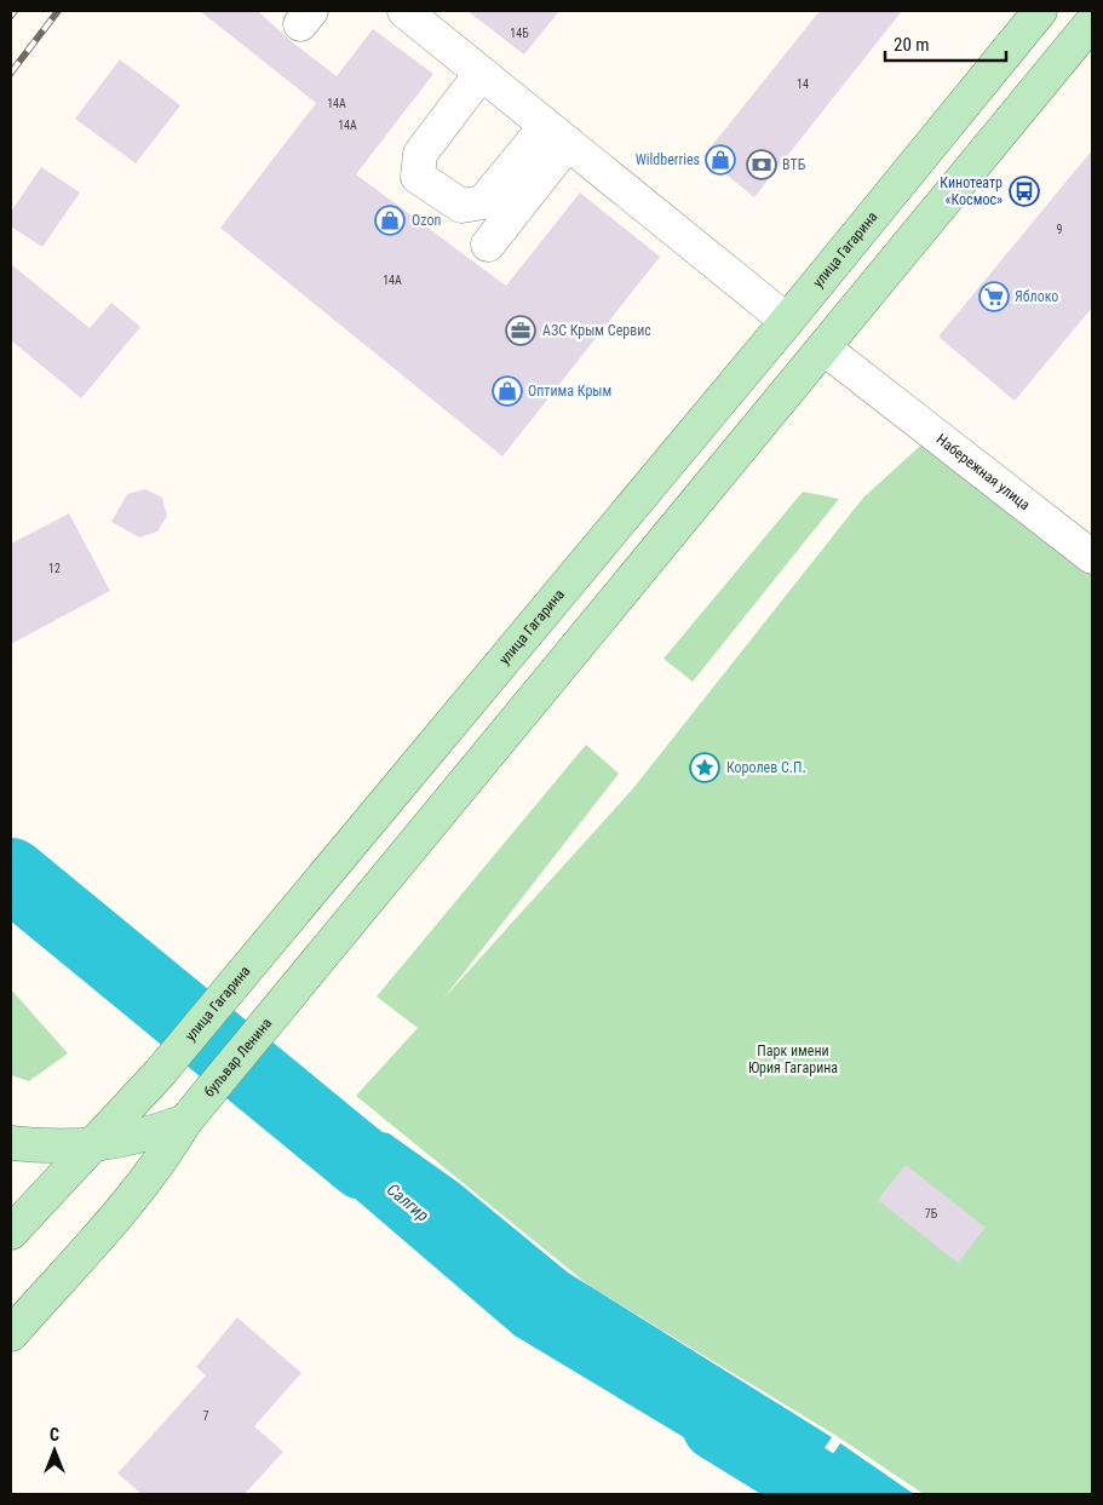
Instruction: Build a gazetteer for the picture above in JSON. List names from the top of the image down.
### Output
{
  "streets": {
    "main road": ["улица Гагарина", "бульвар Ленина"],
    "street": ["Набережная улица"]
  },
  "crossings": [
    ["Набережная улица", "бульвар Ленина"]
  ],
  "water": ["Салгир"],
  "parks": ["Парк имени Юрия Гагарина"],
  "places": {
    "shop": ["Wildberries", "Ozon", "Оптима Крым"],
    "bank": ["ВТБ"],
    "bus stop": ["Кинотеатр «Космос»"],
    "supermarket": ["Яблоко"],
    "office": ["АЗС Крым Сервис"],
    "place": ["Королев С.П."]
  },
  "house_numbers": [
    "14Б",
    "14",
    "14А",
    "14А",
    "9",
    "14А",
    "12",
    "7Б",
    "7"
  ],
  "scale_bar": "20 m",
  "north": "top"
}
